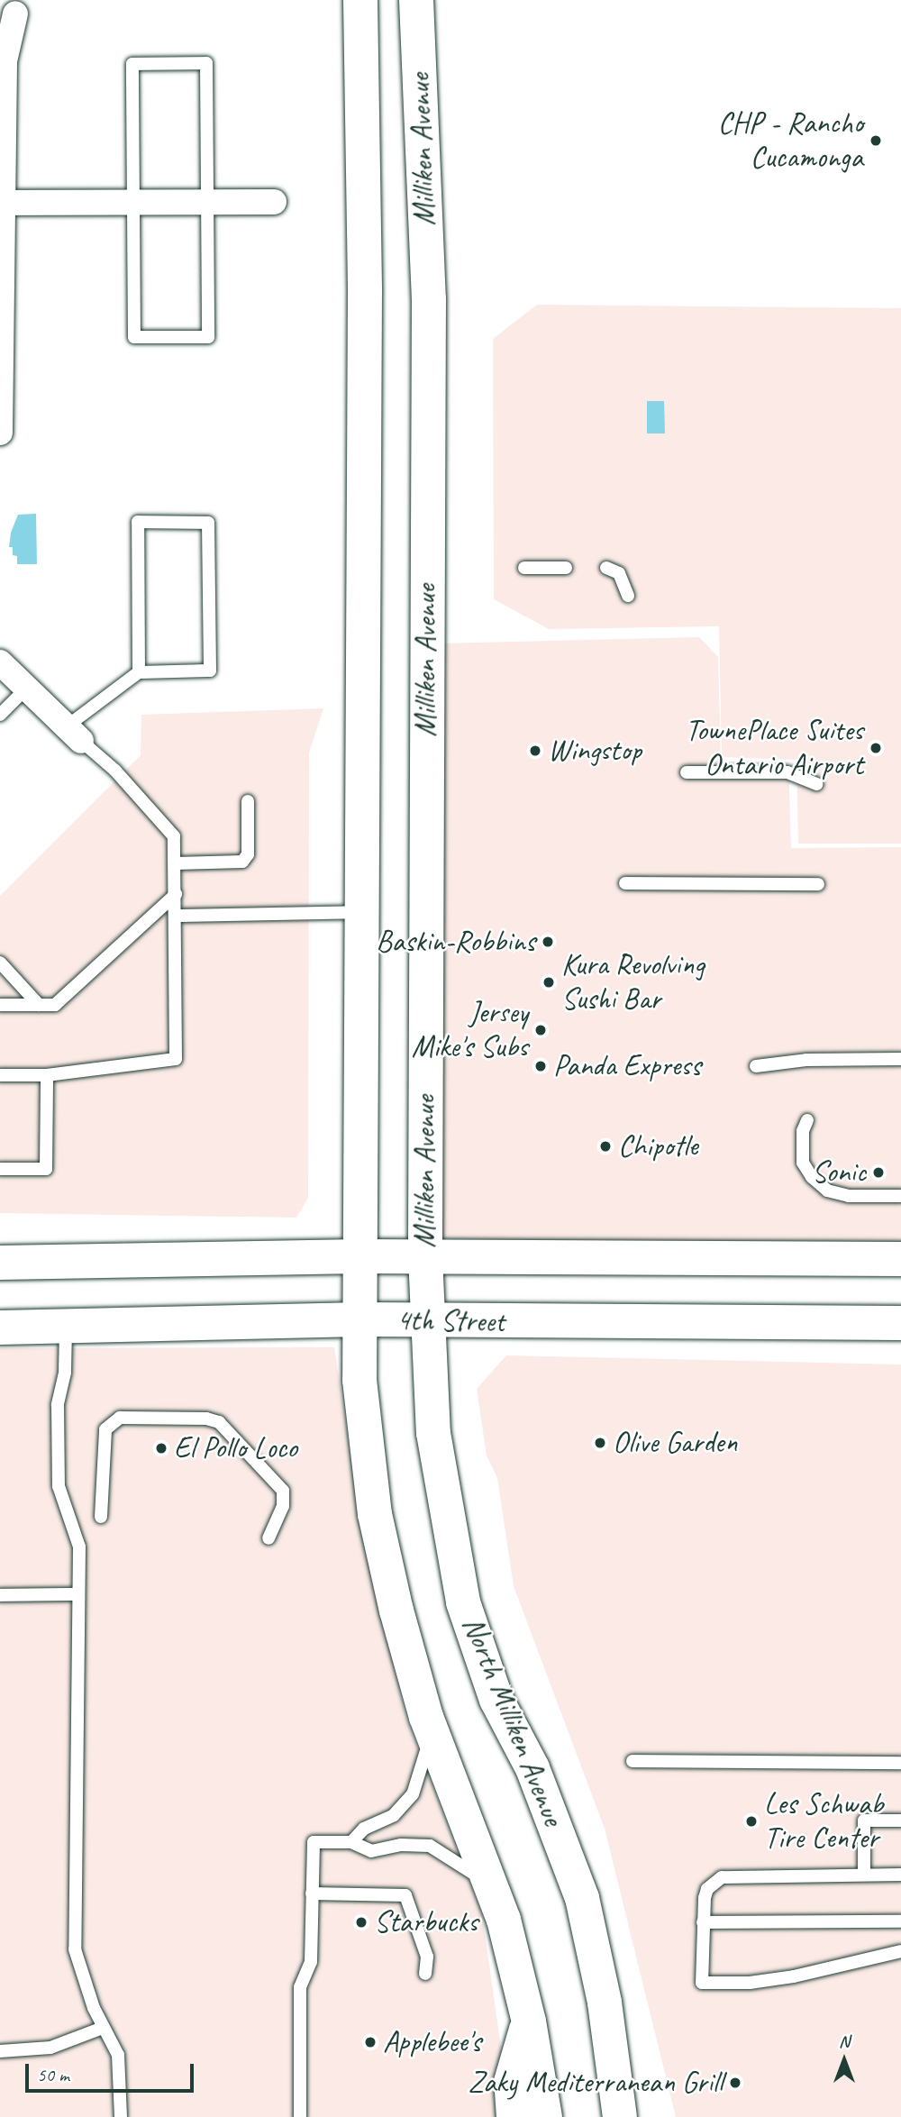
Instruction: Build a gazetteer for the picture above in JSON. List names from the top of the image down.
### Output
{
  "streets": {
    "main road": ["Milliken Avenue", "4th Street", "North Milliken Avenue"]
  },
  "crossings": [
    ["Milliken Avenue", "4th Street"],
    ["Milliken Avenue", "North Milliken Avenue"],
    ["4th Street", "North Milliken Avenue"]
  ],
  "places": [
    "CHP - Rancho Cucamonga",
    "TownePlace Suites Ontario Airport",
    "Wingstop",
    "Baskin-Robbins",
    "Kura Revolving Sushi Bar",
    "Jersey Mike's Subs",
    "Panda Express",
    "Chipotle",
    "Sonic",
    "Olive Garden",
    "El Pollo Loco",
    "Les Schwab Tire Center",
    "Starbucks",
    "Applebee's",
    "Zaky Mediterranean Grill"
  ],
  "scale_bar": "50 m",
  "north": "top"
}
